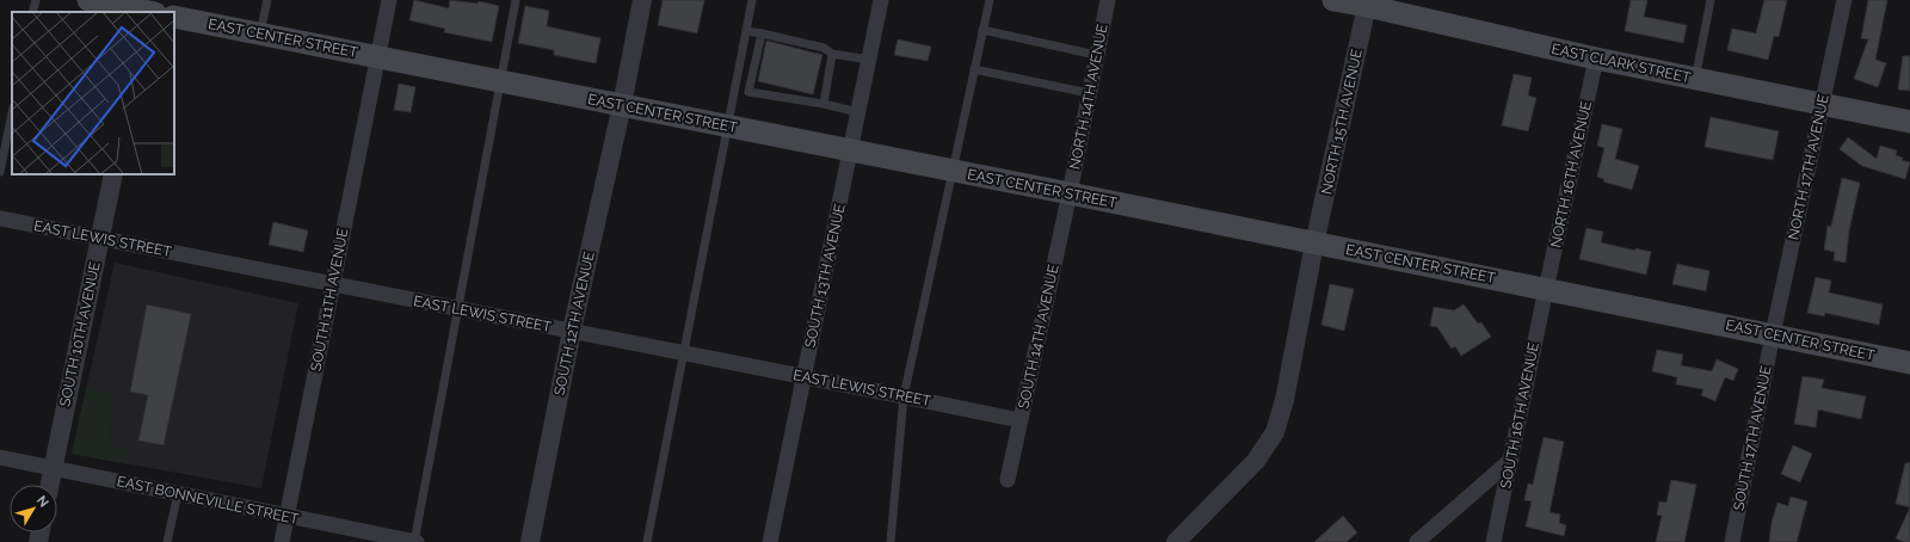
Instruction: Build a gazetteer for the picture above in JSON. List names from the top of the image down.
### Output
{
  "streets": {
    "main road": ["EAST CENTER STREET", "EAST CLARK STREET"],
    "street": [
      "NORTH 14TH AVENUE",
      "NORTH 15TH AVENUE",
      "NORTH 17TH AVENUE",
      "NORTH 16TH AVENUE",
      "EAST LEWIS STREET",
      "SOUTH 13TH AVENUE",
      "SOUTH 11TH AVENUE",
      "SOUTH 12TH AVENUE",
      "SOUTH 10TH AVENUE",
      "SOUTH 14TH AVENUE",
      "SOUTH 16TH AVENUE",
      "SOUTH 17TH AVENUE",
      "EAST BONNEVILLE STREET"
    ]
  },
  "crossings": [
    ["EAST CENTER STREET", "NORTH 14TH AVENUE"],
    ["EAST CENTER STREET", "NORTH 15TH AVENUE"],
    ["EAST CENTER STREET", "NORTH 17TH AVENUE"],
    ["EAST CENTER STREET", "NORTH 16TH AVENUE"],
    ["EAST CENTER STREET", "SOUTH 13TH AVENUE"],
    ["EAST CENTER STREET", "SOUTH 11TH AVENUE"],
    ["EAST CENTER STREET", "SOUTH 12TH AVENUE"],
    ["EAST CENTER STREET", "SOUTH 14TH AVENUE"],
    ["EAST CENTER STREET", "SOUTH 16TH AVENUE"],
    ["EAST CENTER STREET", "SOUTH 17TH AVENUE"],
    ["EAST CLARK STREET", "NORTH 15TH AVENUE"],
    ["EAST CLARK STREET", "NORTH 17TH AVENUE"],
    ["EAST CLARK STREET", "NORTH 16TH AVENUE"],
    ["NORTH 14TH AVENUE", "SOUTH 14TH AVENUE"],
    ["NORTH 17TH AVENUE", "SOUTH 17TH AVENUE"],
    ["NORTH 16TH AVENUE", "SOUTH 16TH AVENUE"],
    ["EAST LEWIS STREET", "SOUTH 13TH AVENUE"],
    ["EAST LEWIS STREET", "SOUTH 11TH AVENUE"],
    ["EAST LEWIS STREET", "SOUTH 12TH AVENUE"],
    ["EAST LEWIS STREET", "SOUTH 10TH AVENUE"],
    ["EAST LEWIS STREET", "SOUTH 14TH AVENUE"],
    ["SOUTH 11TH AVENUE", "EAST BONNEVILLE STREET"],
    ["SOUTH 10TH AVENUE", "EAST BONNEVILLE STREET"]
  ],
  "north": "top right"
}
